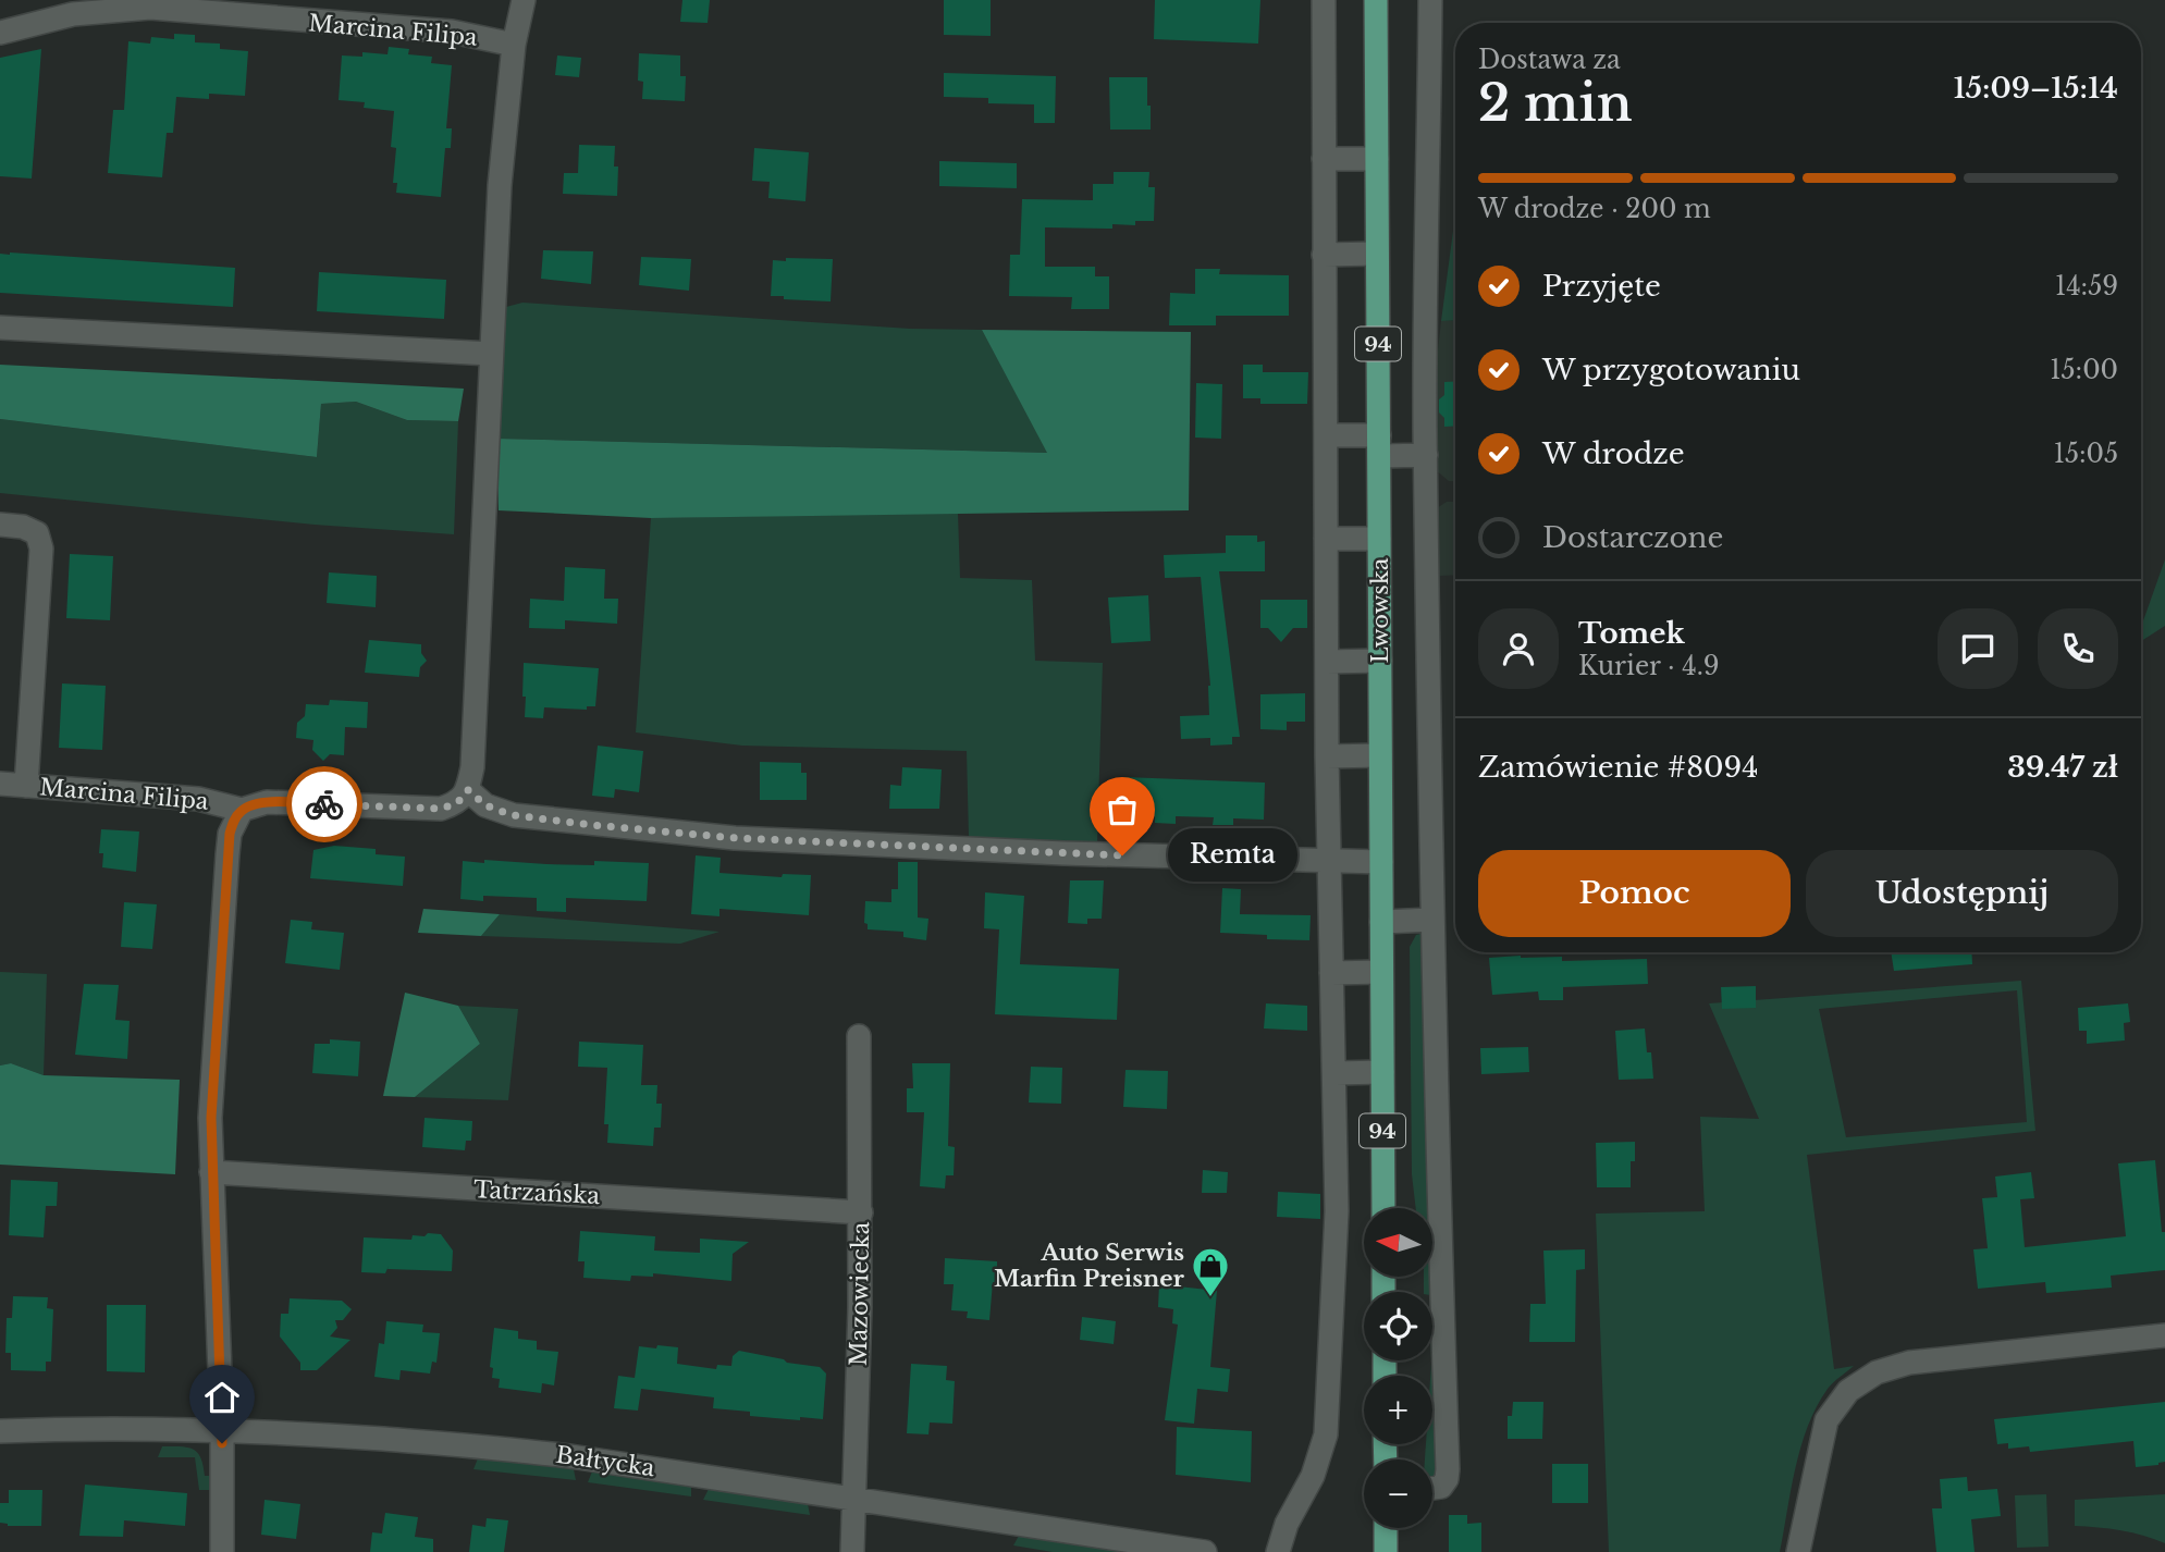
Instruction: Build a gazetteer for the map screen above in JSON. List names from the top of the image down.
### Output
{
  "streets": {
    "main road": ["94", "Lwowska"],
    "street": [
      "Marcina Filipa",
      "Tatrzańska",
      "Mazowiecka",
      "Bałtycka"
    ]
  },
  "crossings": [
    ["Tatrzańska", "Mazowiecka"],
    ["Mazowiecka", "Bałtycka"]
  ],
  "places": {
    "other": ["Remta"],
    "shop": ["Auto Serwis Marfin Preisner"]
  },
  "north": "left",
  "page": {
    "heading": ["2 min", "Dostawa za", "15:09–15:14"],
    "panel": [
      "Tomek",
      "Kurier · 4.9",
      "Zamówienie #8094",
      "39.47 zł"
    ],
    "bar": "W drodze · 200 m",
    "list": [
      ["Przyjęte", "14:59"],
      ["W przygotowaniu", "15:00"],
      ["W drodze", "15:05"],
      "Dostarczone"
    ],
    "bubble": "Remta",
    "buttons": ["Pomoc", "Udostępnij"],
    "map_buttons": ["+", "−"]
  }
}
